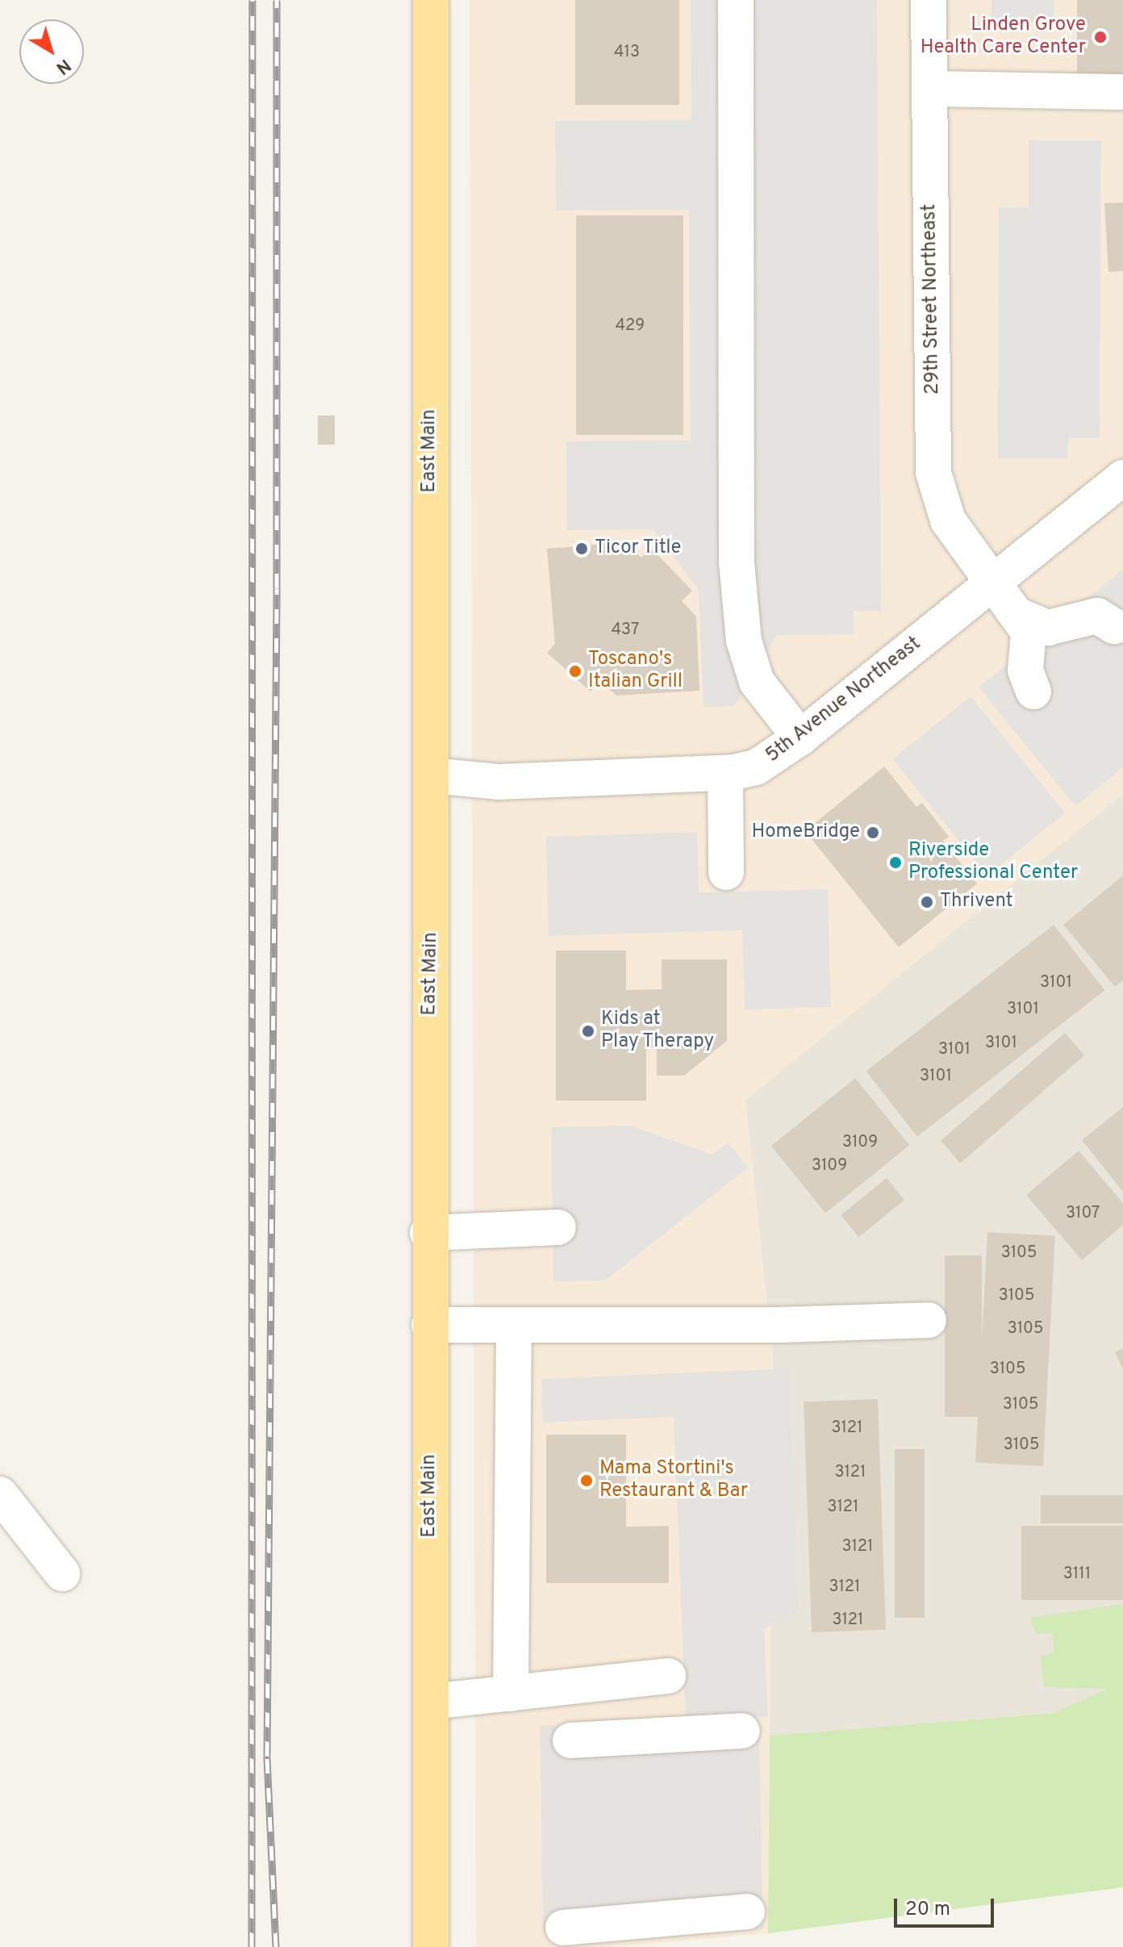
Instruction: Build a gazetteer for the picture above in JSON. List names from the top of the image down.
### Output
{
  "streets": {
    "main road": ["East Main"],
    "street": ["29th Street Northeast", "5th Avenue Northeast"]
  },
  "crossings": [
    ["29th Street Northeast", "5th Avenue Northeast"],
    ["East Main", "5th Avenue Northeast"]
  ],
  "places": [
    "Linden Grove Health Care Center",
    "Ticor Title",
    "Toscano's Italian Grill",
    "HomeBridge",
    "Riverside Professional Center",
    "Thrivent",
    "Kids at Play Therapy",
    "Mama Stortini's Restaurant & Bar"
  ],
  "house_numbers": [
    "413",
    "429",
    "437",
    "3101",
    "3101",
    "3101",
    "3101",
    "3101",
    "3109",
    "3109",
    "3107",
    "3105",
    "3105",
    "3105",
    "3105",
    "3105",
    "3121",
    "3105",
    "3121",
    "3121",
    "3121",
    "3111",
    "3121",
    "3121"
  ],
  "scale_bar": "20 m",
  "north": "bottom right"
}
